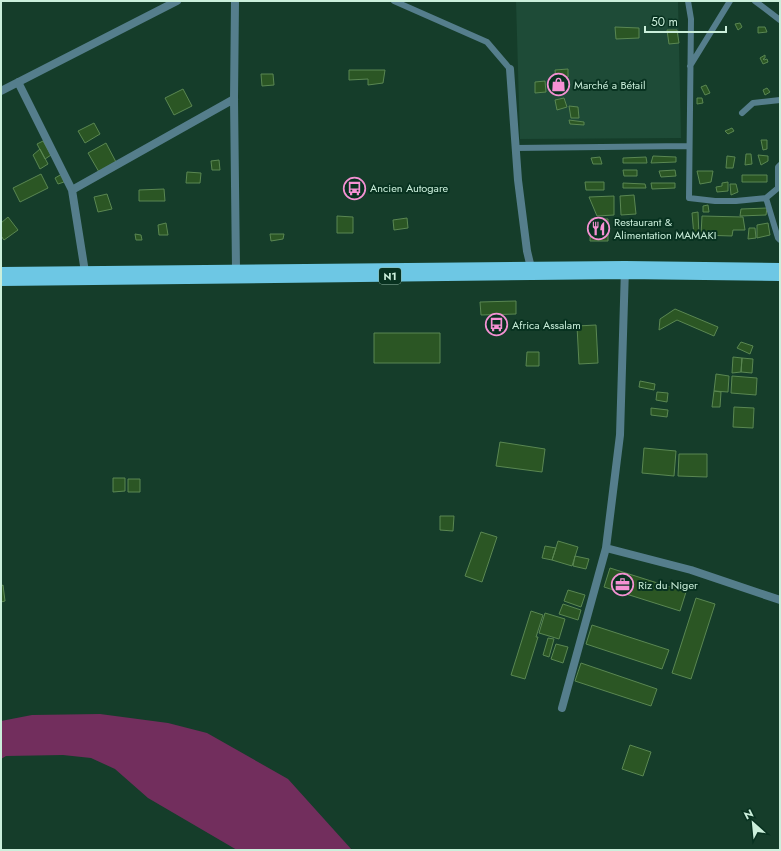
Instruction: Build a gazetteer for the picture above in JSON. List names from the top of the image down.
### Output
{
  "streets": {
    "main road": ["N1"]
  },
  "places": {
    "shop": ["Marché a Bétail"],
    "bus stop": ["Ancien Autogare", "Africa Assalam"],
    "restaurant": ["Restaurant & Alimentation MAMAKI"],
    "office": ["Riz du Niger"]
  },
  "scale_bar": "50 m",
  "north": "top left"
}
